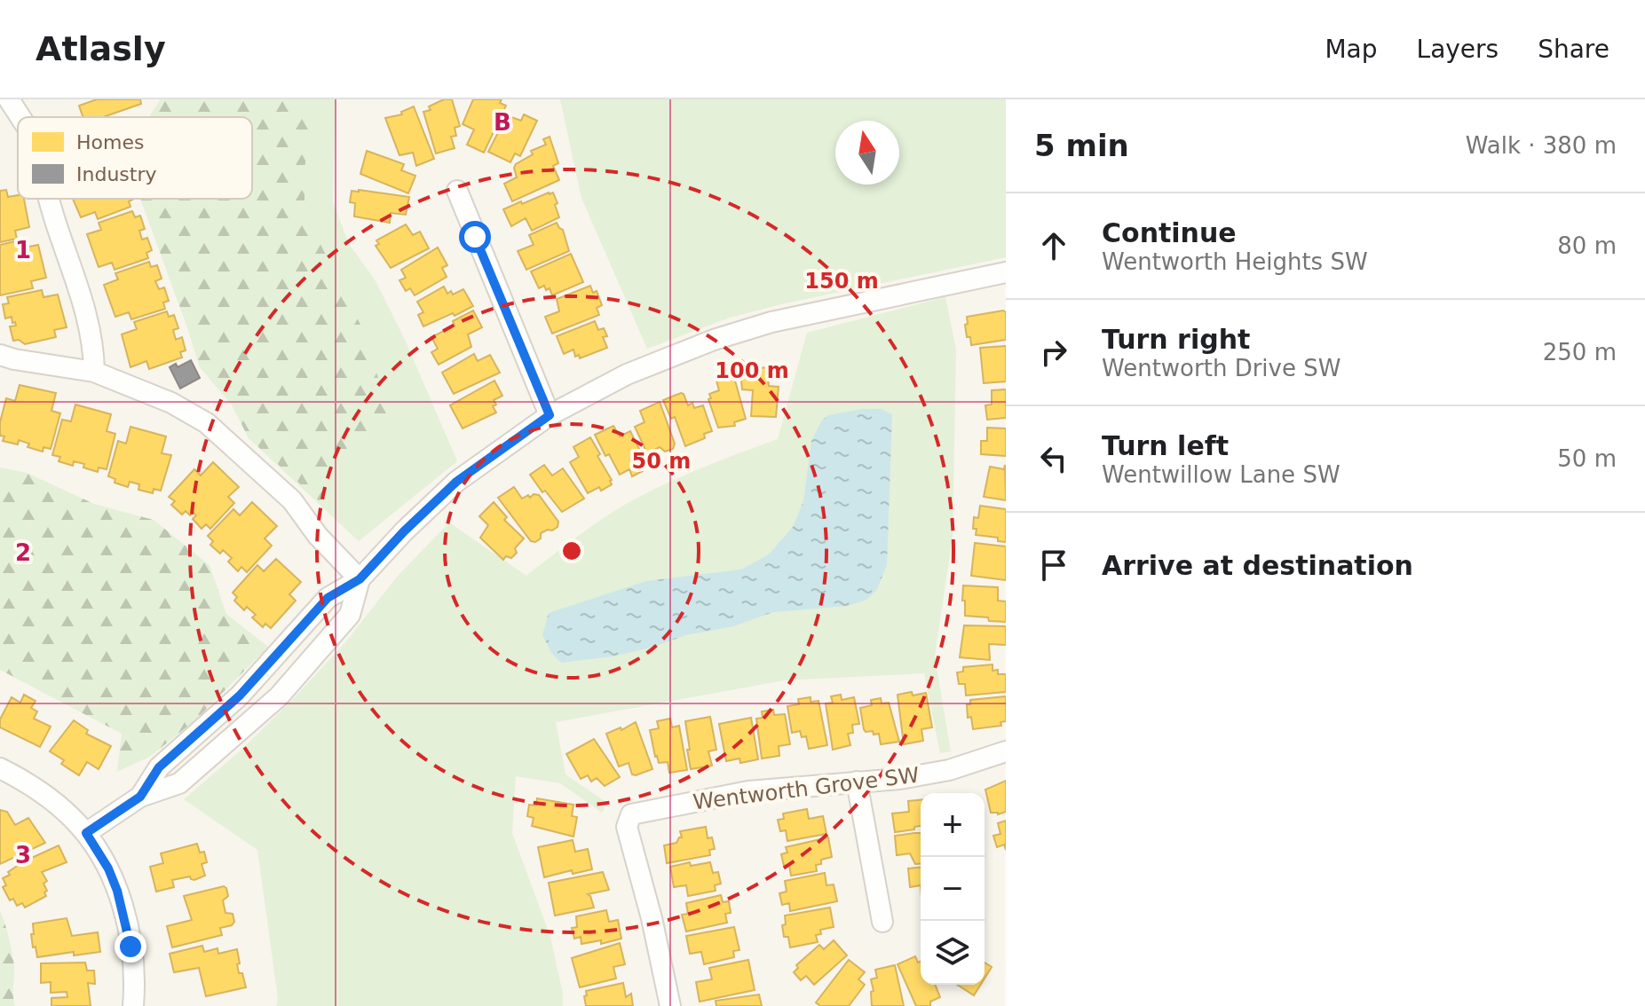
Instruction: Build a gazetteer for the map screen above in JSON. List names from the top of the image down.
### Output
{
  "streets": {
    "street": ["Wentworth Grove SW"]
  },
  "legend": ["Homes", "Industry"],
  "north": "top",
  "page": {
    "header": "Atlasly",
    "nav": ["Map", "Layers", "Share"],
    "heading": ["5 min", "Walk · 380 m"],
    "list": [
      ["Continue", "Wentworth Heights SW", "80 m"],
      ["Turn right", "Wentworth Drive SW", "250 m"],
      ["Turn left", "Wentwillow Lane SW", "50 m"],
      "Arrive at destination"
    ],
    "map_buttons": ["+", "−"]
  },
  "grid": {
    "columns": ["B"],
    "rows": ["1", "2", "3"]
  },
  "rings": ["150 m", "100 m", "50 m"]
}
